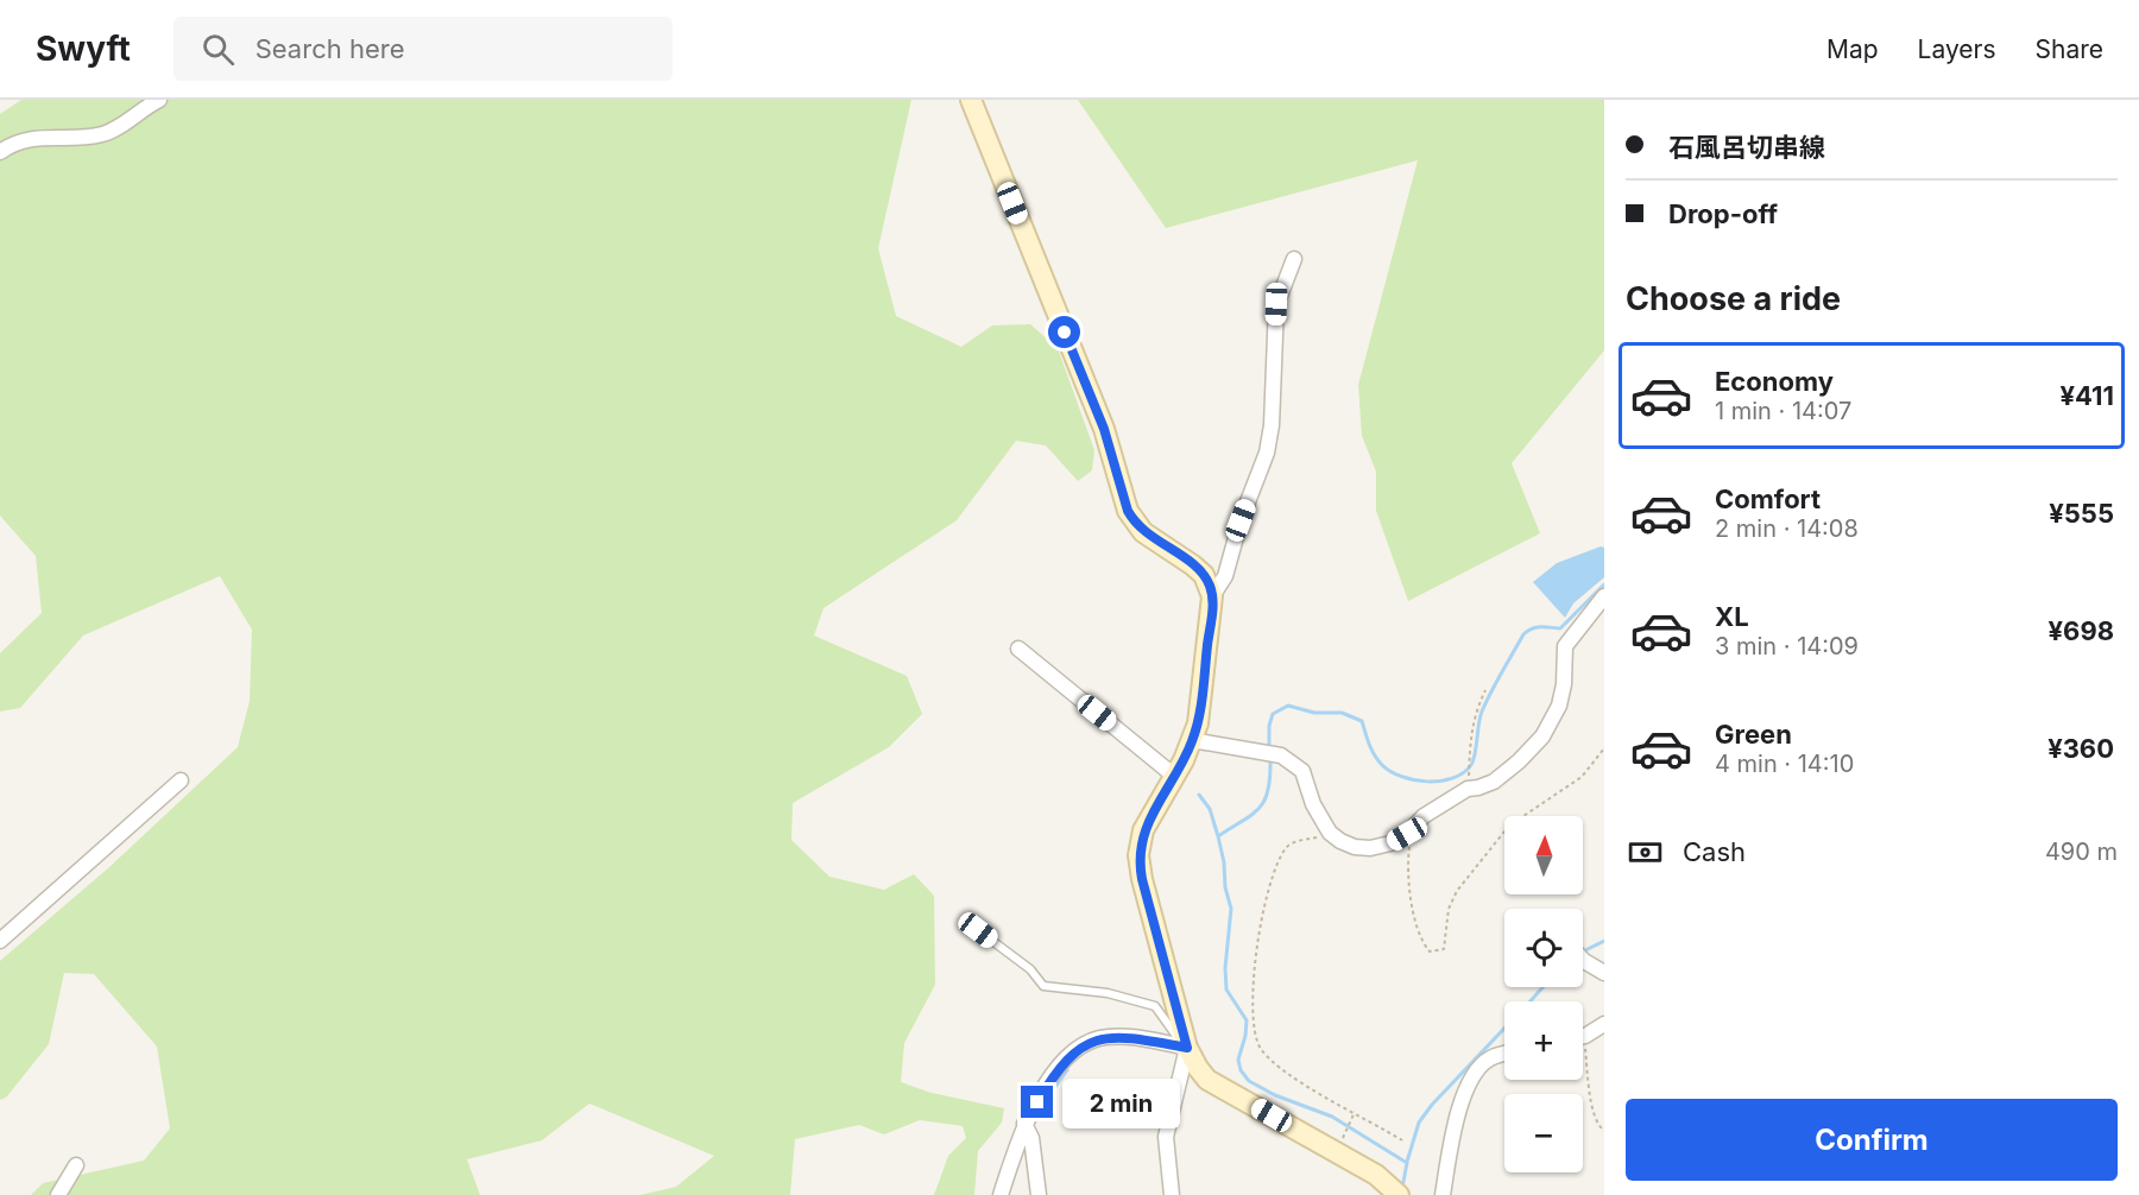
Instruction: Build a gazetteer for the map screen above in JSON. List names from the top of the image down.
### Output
{
  "north": "top",
  "page": {
    "header": "Swyft",
    "search": "Search here",
    "nav": ["Map", "Layers", "Share"],
    "banner": ["石風呂切串線", "Drop-off"],
    "heading": "Choose a ride",
    "list": [
      {
        "name": "Economy",
        "note": "1 min · 14:07",
        "value": "¥411"
      },
      {
        "name": "Comfort",
        "note": "2 min · 14:08",
        "value": "¥555"
      },
      {
        "name": "XL",
        "note": "3 min · 14:09",
        "value": "¥698"
      },
      {
        "name": "Green",
        "note": "4 min · 14:10",
        "value": "¥360"
      }
    ],
    "pay": ["Cash", "490 m"],
    "map_buttons": ["+", "−"],
    "bubble": "2 min",
    "buttons": "Confirm"
  }
}
